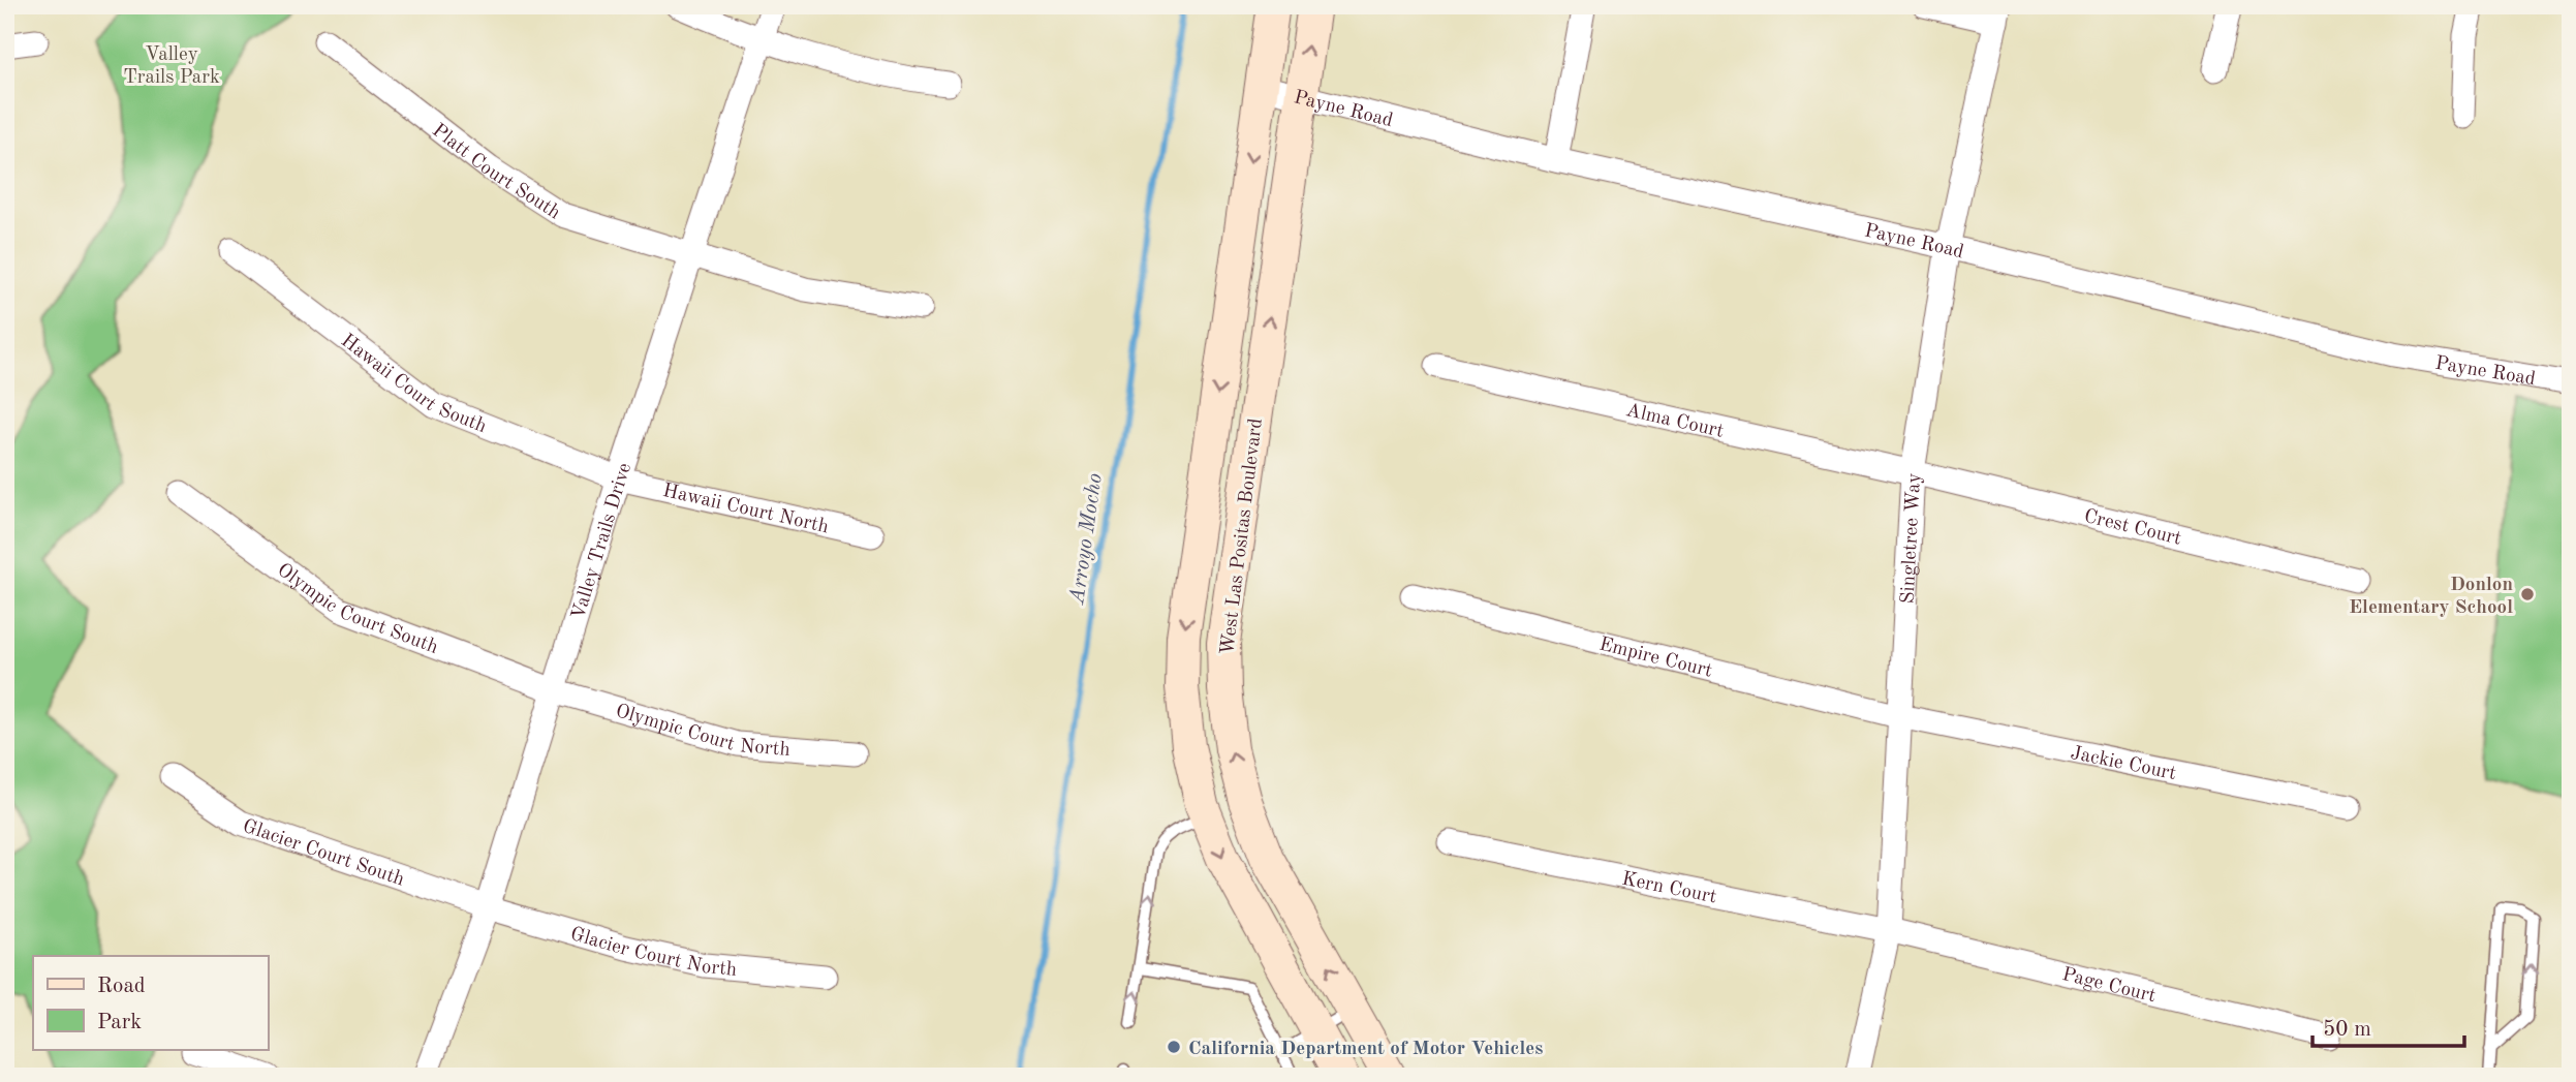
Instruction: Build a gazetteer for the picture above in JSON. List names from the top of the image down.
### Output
{
  "streets": {
    "main road": ["West Las Positas Boulevard"],
    "street": [
      "Payne Road",
      "Platt Court South",
      "Hawaii Court South",
      "Alma Court",
      "Hawaii Court North",
      "Crest Court",
      "Singletree Way",
      "Valley Trails Drive",
      "Olympic Court South",
      "Empire Court",
      "Olympic Court North",
      "Jackie Court",
      "Glacier Court South",
      "Kern Court",
      "Glacier Court North",
      "Page Court"
    ]
  },
  "crossings": [
    ["Payne Road", "West Las Positas Boulevard"],
    ["Payne Road", "Singletree Way"],
    ["Platt Court South", "Valley Trails Drive"],
    ["Hawaii Court South", "Hawaii Court North"],
    ["Hawaii Court South", "Valley Trails Drive"],
    ["Alma Court", "Crest Court"],
    ["Alma Court", "Singletree Way"],
    ["Hawaii Court North", "Valley Trails Drive"],
    ["Crest Court", "Singletree Way"],
    ["Singletree Way", "Empire Court"],
    ["Singletree Way", "Jackie Court"],
    ["Singletree Way", "Kern Court"],
    ["Singletree Way", "Page Court"],
    ["Valley Trails Drive", "Olympic Court South"],
    ["Valley Trails Drive", "Olympic Court North"],
    ["Valley Trails Drive", "Glacier Court South"],
    ["Valley Trails Drive", "Glacier Court North"],
    ["Olympic Court South", "Olympic Court North"],
    ["Empire Court", "Jackie Court"],
    ["Glacier Court South", "Glacier Court North"],
    ["Kern Court", "Page Court"]
  ],
  "water": ["Arroyo Mocho"],
  "parks": ["Valley Trails Park"],
  "places": ["Donlon Elementary School", "California Department of Motor Vehicles"],
  "legend": ["Road", "Park"],
  "scale_bar": "50 m"
}
